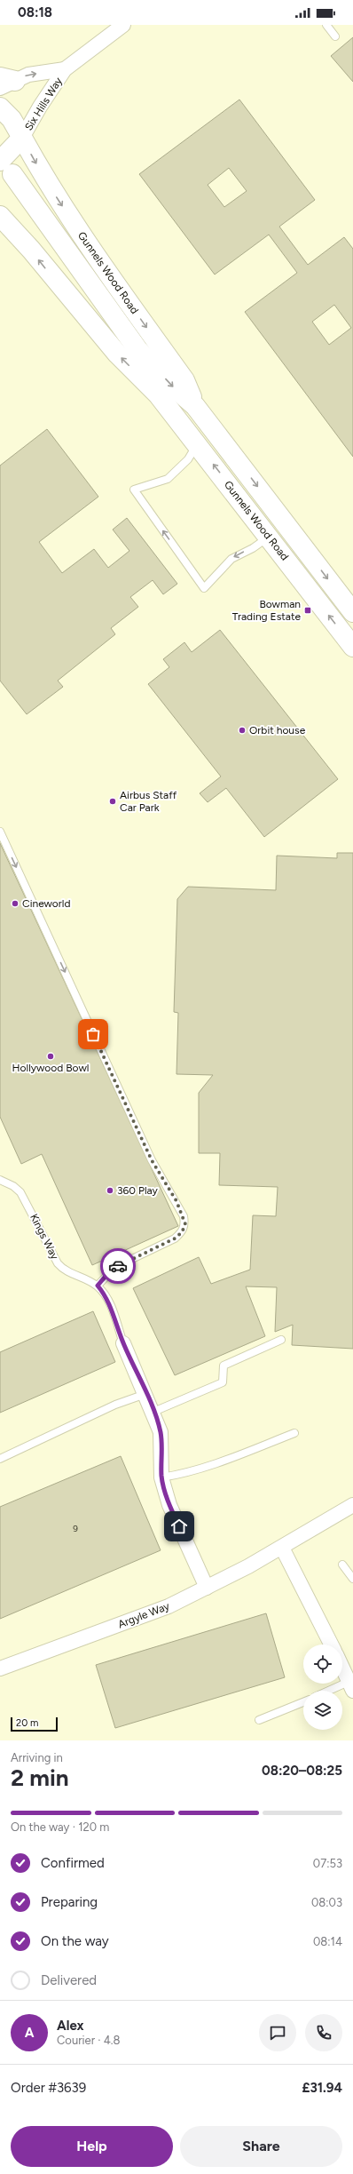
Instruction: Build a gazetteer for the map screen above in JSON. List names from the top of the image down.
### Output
{
  "streets": {
    "main road": ["Gunnels Wood Road"],
    "street": ["Six Hills Way", "Argyle Way"],
    "lane": ["Kings Way"]
  },
  "crossings": [
    ["Six Hills Way", "Gunnels Wood Road"]
  ],
  "places": {
    "transit": ["Bowman Trading Estate"],
    "other": [
      "Orbit house",
      "Airbus Staff Car Park",
      "Cineworld",
      "Hollywood Bowl",
      "360 Play"
    ]
  },
  "house_numbers": ["9"],
  "scale_bar": "20 m",
  "page": {
    "status": "08:18",
    "scale": "20 m",
    "heading": ["2 min", "Arriving in", "08:20–08:25"],
    "panel": [
      "Alex",
      "Courier · 4.8",
      "Order #3639",
      "£31.94"
    ],
    "bar": "On the way · 120 m",
    "list": [
      ["Confirmed", "07:53"],
      ["Preparing", "08:03"],
      ["On the way", "08:14"],
      "Delivered"
    ],
    "round": "A",
    "buttons": ["Help", "Share"]
  }
}
